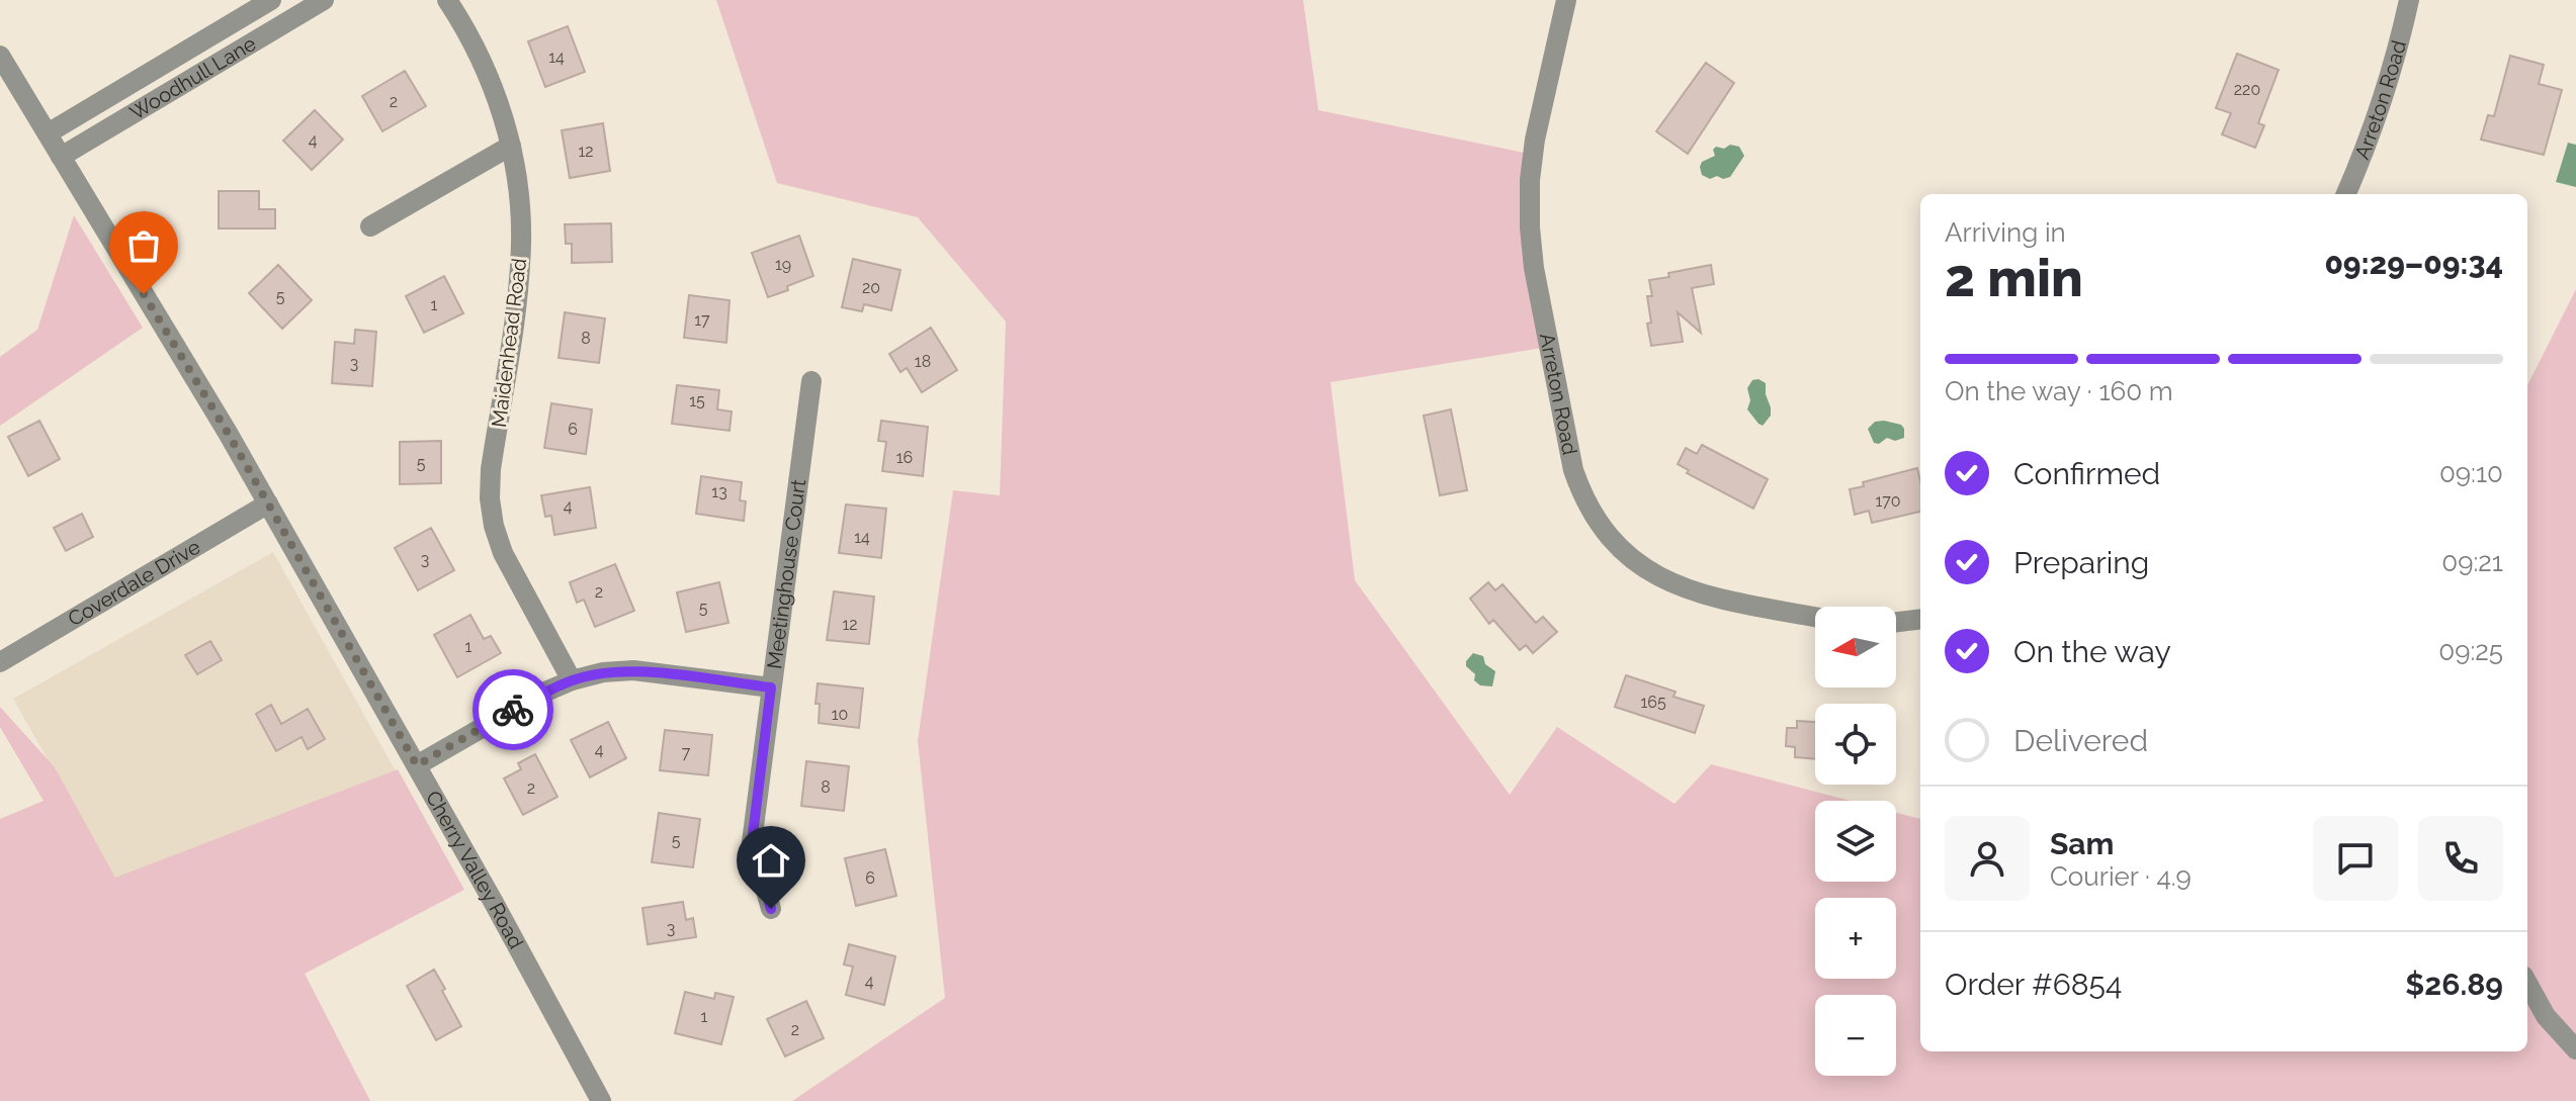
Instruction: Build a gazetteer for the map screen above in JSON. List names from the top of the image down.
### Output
{
  "streets": {
    "street": [
      "Woodhull Lane",
      "Arreton Road",
      "Maidenhead Road",
      "Meetinghouse Court",
      "Coverdale Drive",
      "Cherry Valley Road"
    ]
  },
  "crossings": [
    ["Woodhull Lane", "Cherry Valley Road"],
    ["Coverdale Drive", "Cherry Valley Road"]
  ],
  "house_numbers": [
    "14",
    "220",
    "2",
    "4",
    "12",
    "19",
    "20",
    "5",
    "1",
    "17",
    "8",
    "18",
    "3",
    "15",
    "6",
    "16",
    "5",
    "13",
    "170",
    "4",
    "14",
    "3",
    "2",
    "5",
    "12",
    "1",
    "165",
    "10",
    "4",
    "7",
    "8",
    "2",
    "5",
    "6",
    "3",
    "4",
    "1",
    "2"
  ],
  "north": "left",
  "page": {
    "heading": ["2 min", "Arriving in", "09:29–09:34"],
    "panel": [
      "Sam",
      "Courier · 4.9",
      "Order #6854",
      "$26.89"
    ],
    "bar": "On the way · 160 m",
    "list": [
      ["Confirmed", "09:10"],
      ["Preparing", "09:21"],
      ["On the way", "09:25"],
      "Delivered"
    ],
    "map_buttons": ["+", "−"]
  }
}
